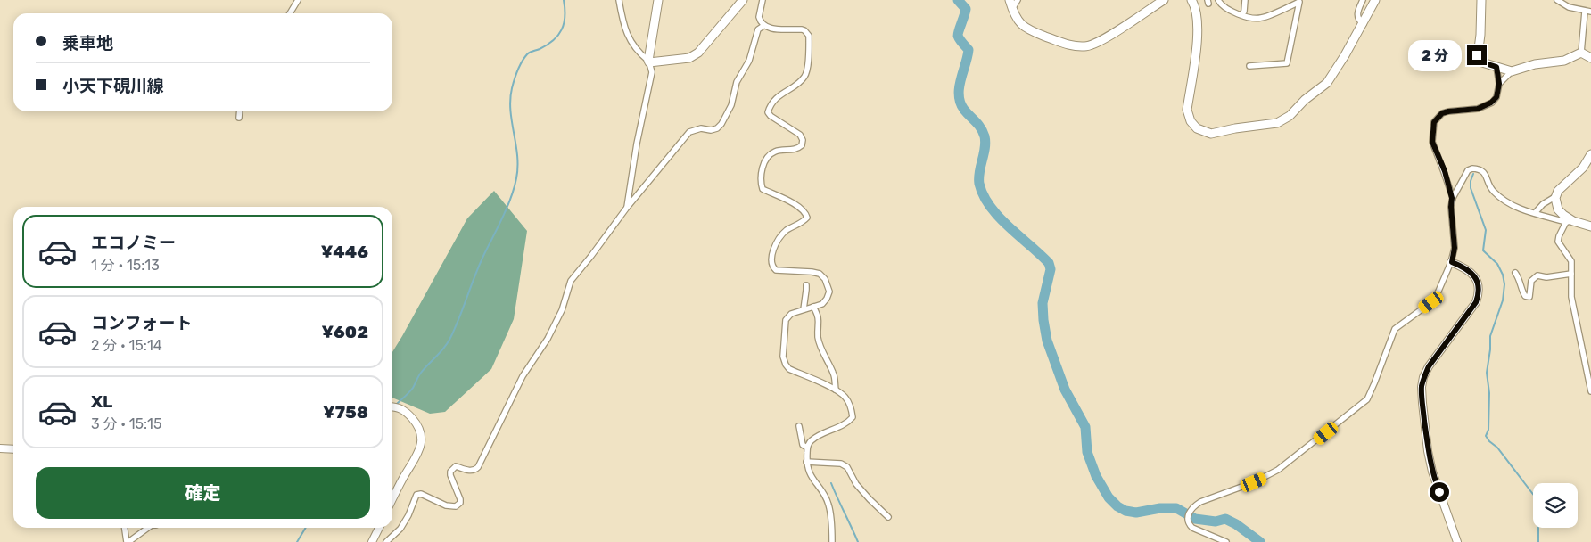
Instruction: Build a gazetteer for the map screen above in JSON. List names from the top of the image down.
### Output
{
  "page": {
    "banner": ["乗車地", "小天下硯川線"],
    "bubble": "2 分",
    "list": [
      {
        "name": "エコノミー",
        "note": "1 分 · 15:13",
        "value": "¥446"
      },
      {
        "name": "コンフォート",
        "note": "2 分 · 15:14",
        "value": "¥602"
      },
      {
        "name": "XL",
        "note": "3 分 · 15:15",
        "value": "¥758"
      }
    ],
    "buttons": "確定"
  }
}
